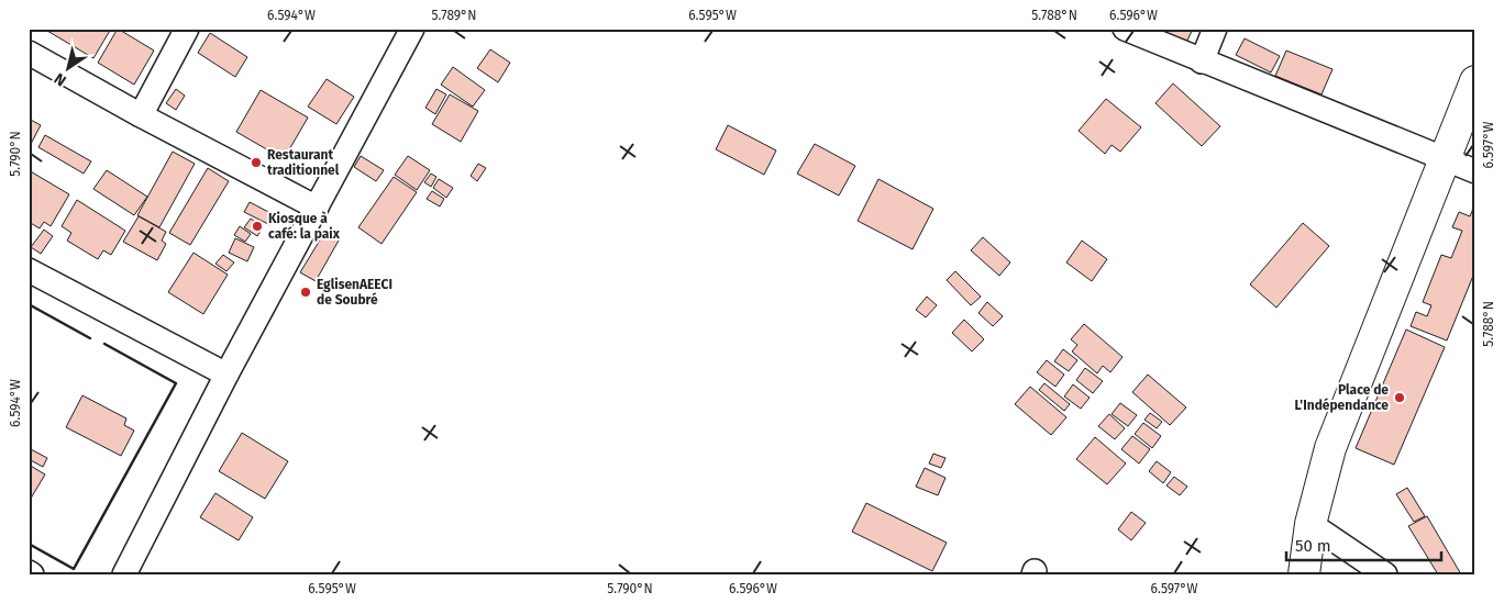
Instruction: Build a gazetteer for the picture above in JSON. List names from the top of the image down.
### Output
{
  "places": [
    "Restaurant traditionnel",
    "Kiosque à café: la paix",
    "EglisenAEECI de Soubré",
    "Place de L'Indépendance"
  ],
  "scale_bar": "50 m",
  "north": "bottom left",
  "coordinates": [
    "6.594°W",
    "5.789°N",
    "6.595°W",
    "5.788°N",
    "6.596°W",
    "6.597°W",
    "5.790°N"
  ]
}
